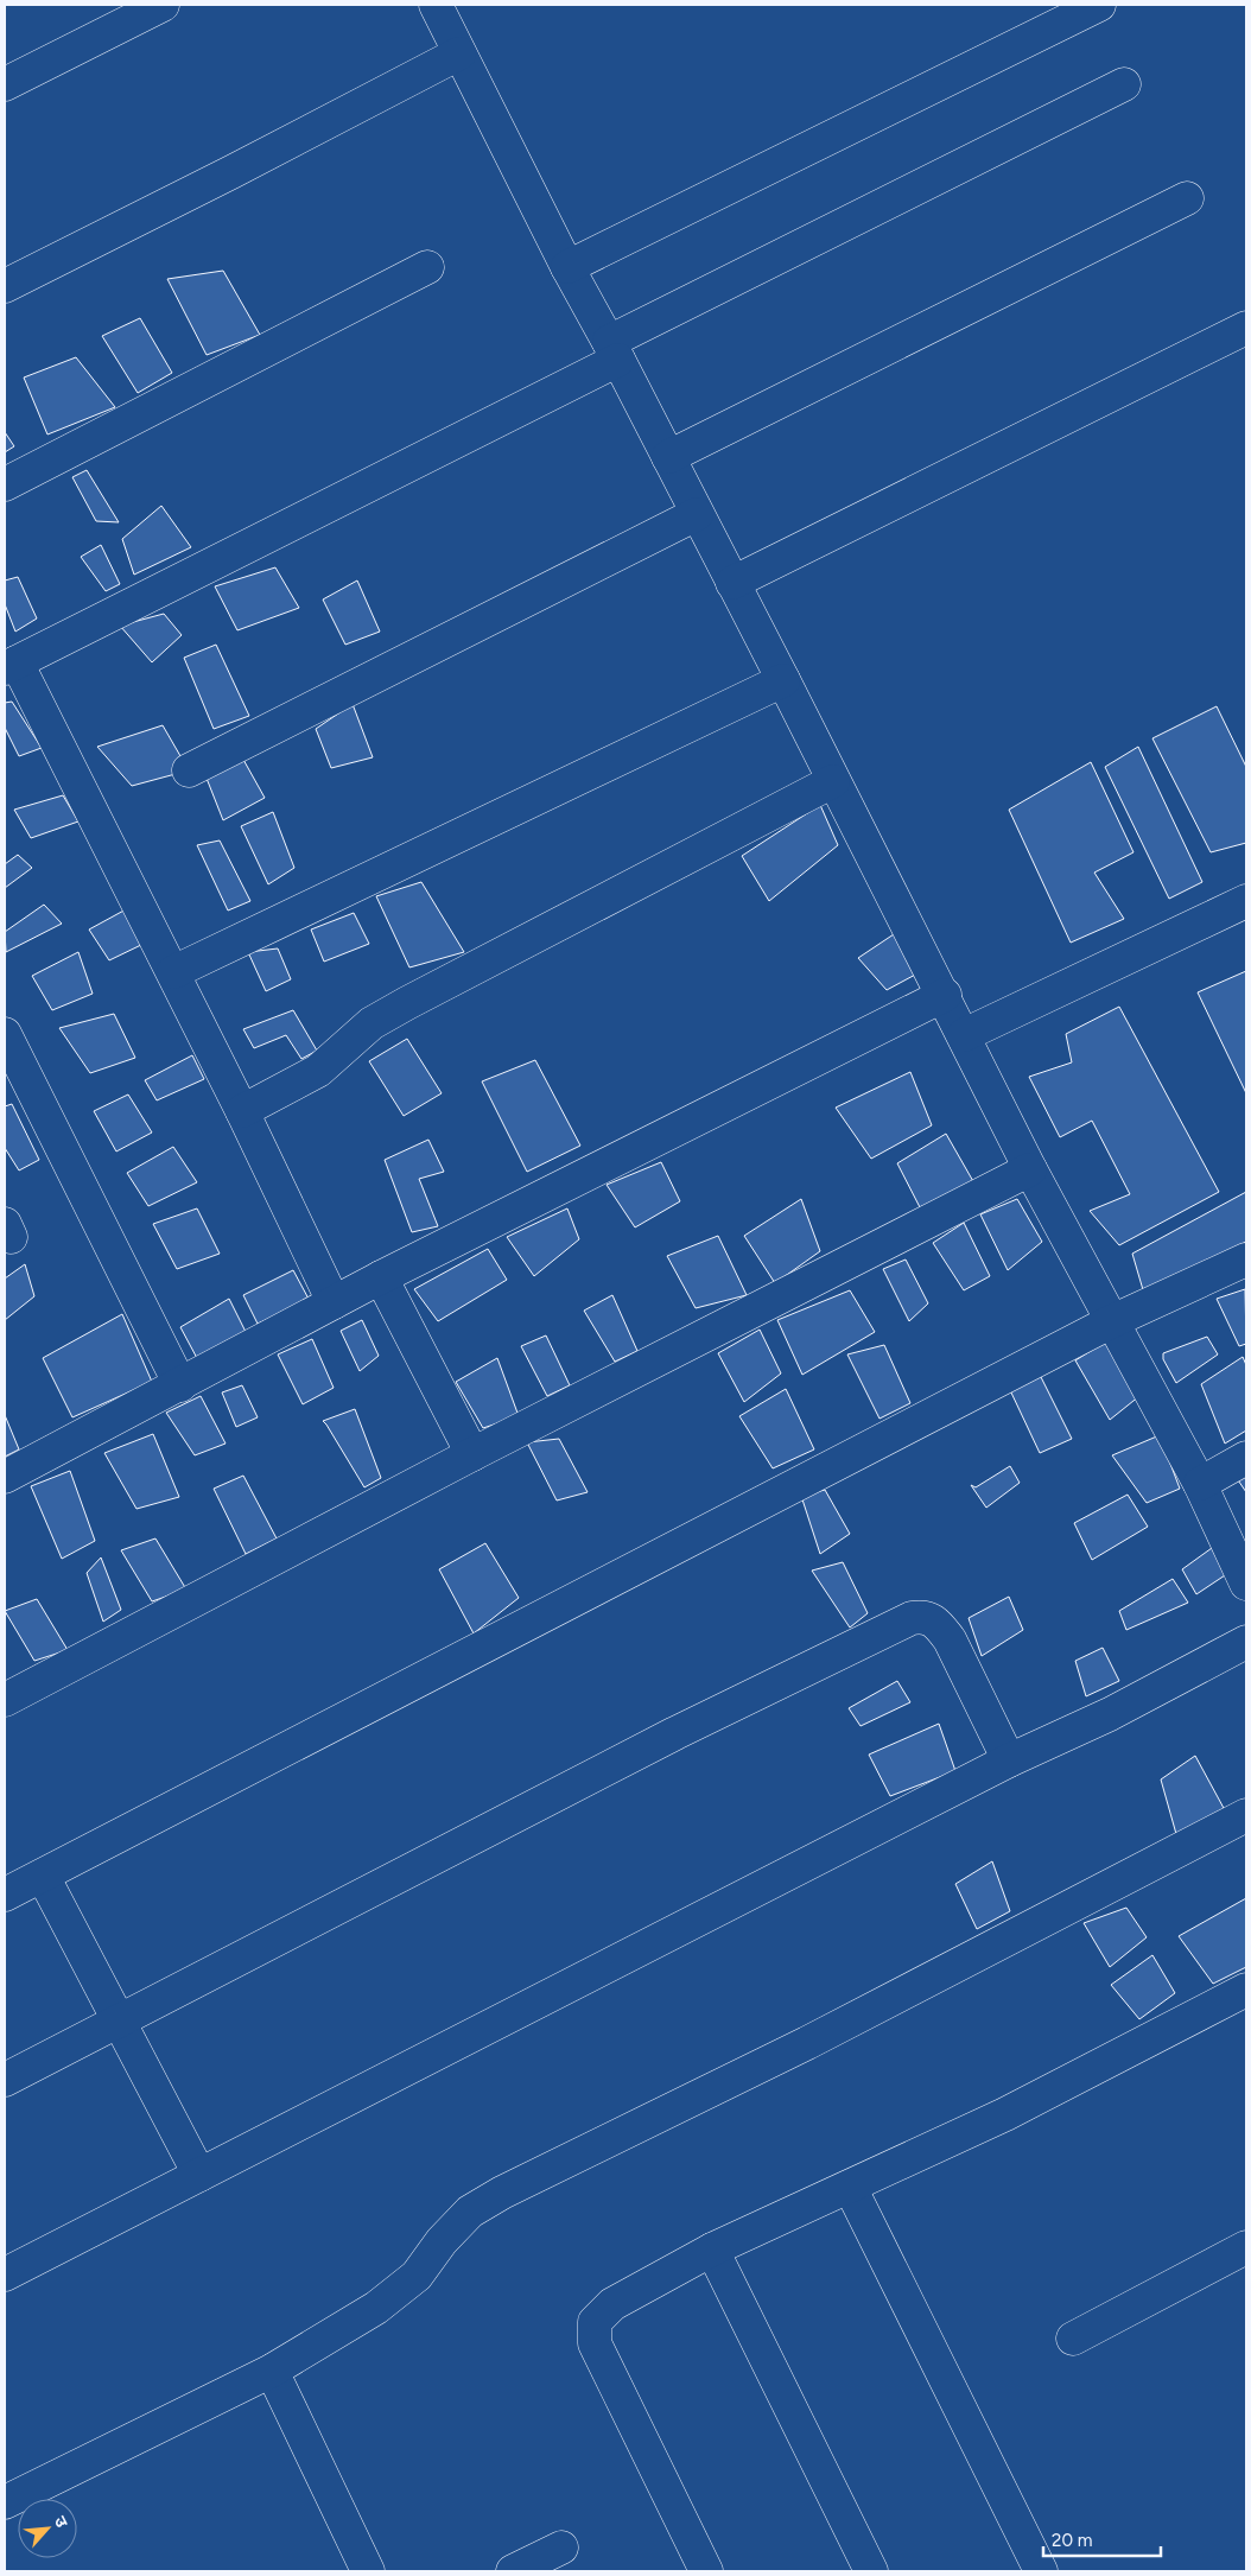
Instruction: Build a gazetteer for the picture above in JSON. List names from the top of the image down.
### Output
{
  "scale_bar": "20 m",
  "north": "top right"
}
